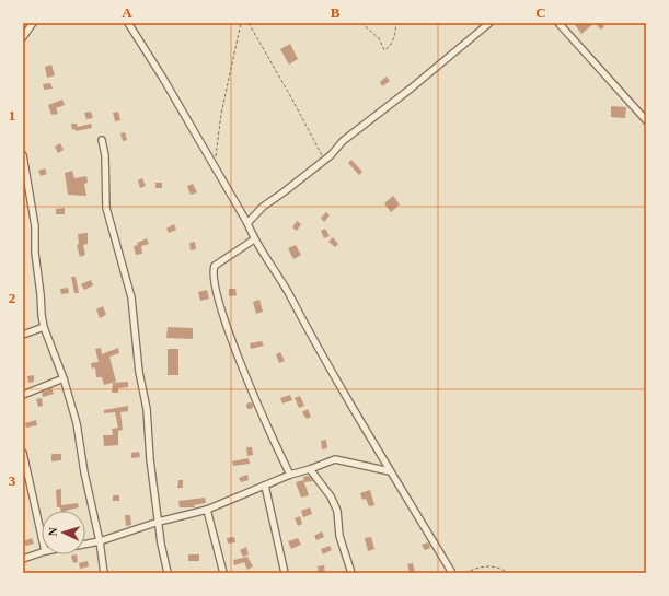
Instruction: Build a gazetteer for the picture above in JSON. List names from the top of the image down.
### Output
{
  "north": "left",
  "grid": {
    "columns": ["A", "B", "C"],
    "rows": ["1", "2", "3"]
  }
}
